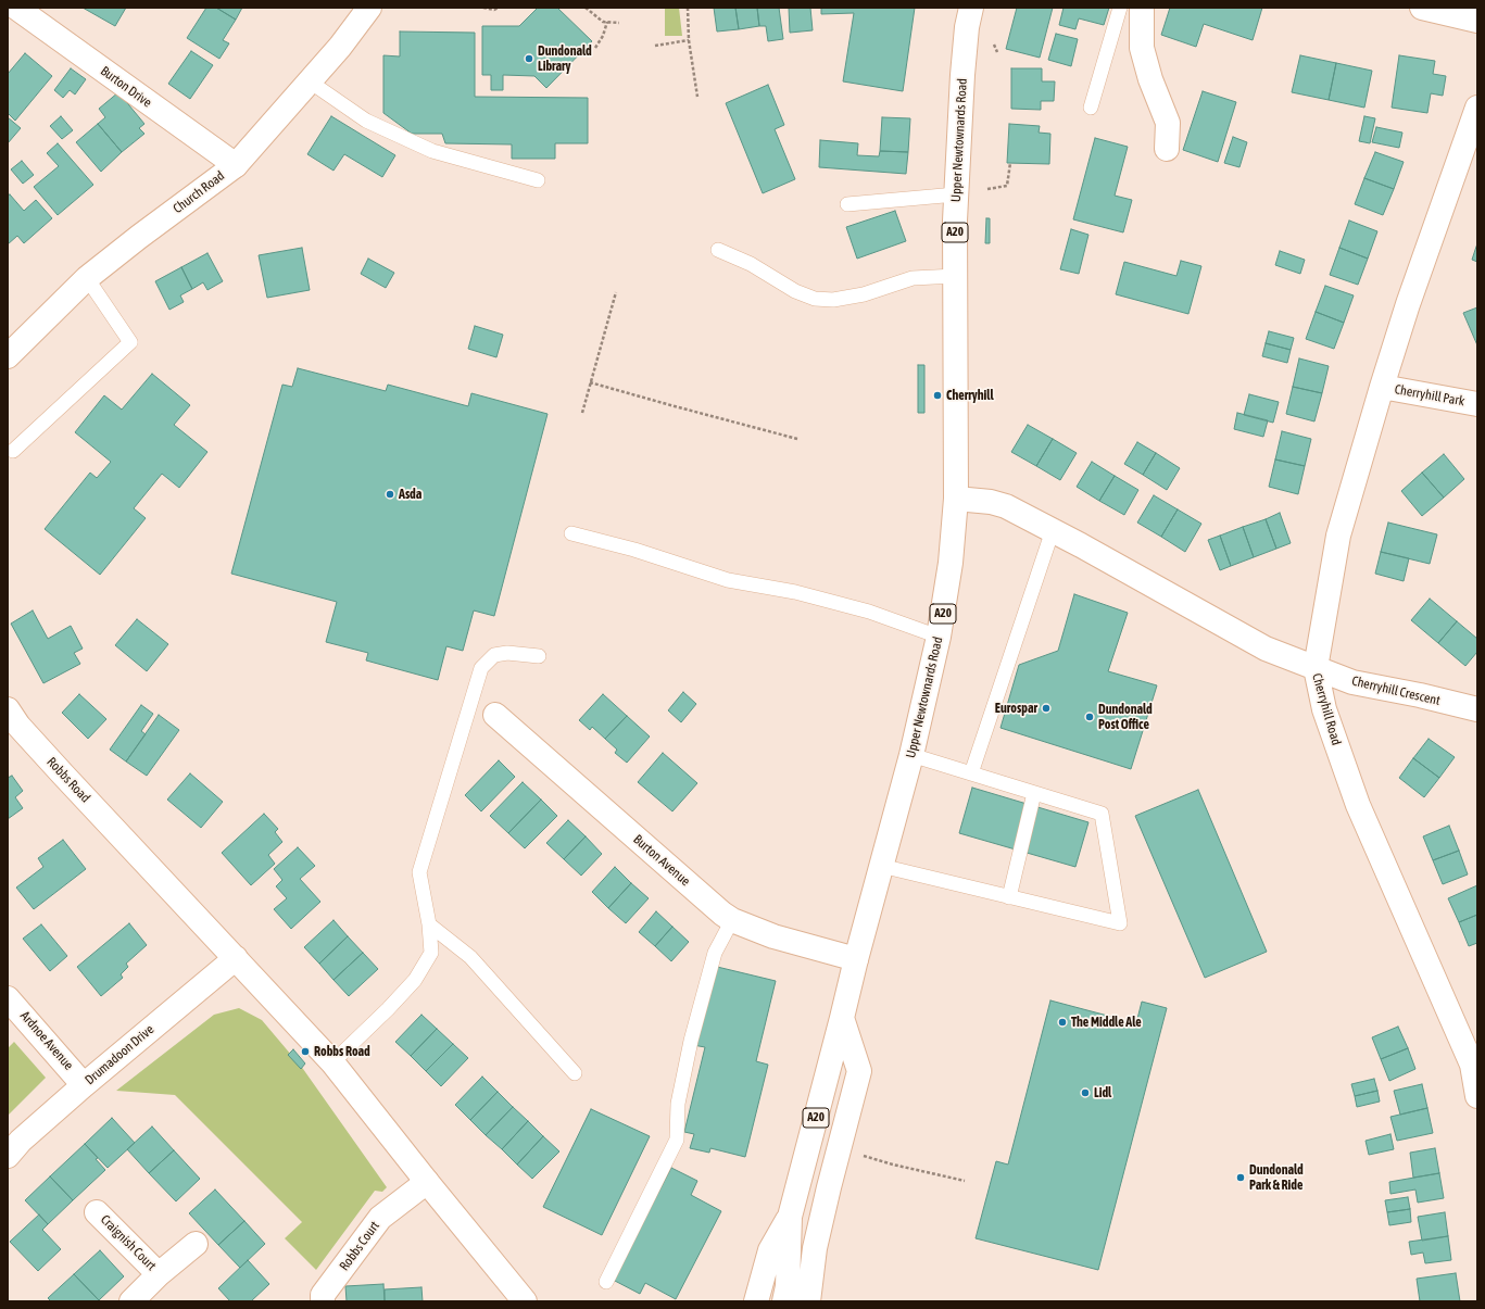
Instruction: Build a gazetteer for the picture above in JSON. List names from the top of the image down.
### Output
{
  "streets": {
    "main road": [
      "Burton Drive",
      "Upper Newtownards Road",
      "Church Road",
      "A20",
      "Cherryhill Park",
      "Cherryhill Crescent",
      "Cherryhill Road",
      "Robbs Road",
      "Burton Avenue",
      "Ardnoe Avenue",
      "Drumadoon Drive",
      "Craignish Court",
      "Robbs Court"
    ]
  },
  "crossings": [
    ["Burton Drive", "Church Road"],
    ["Upper Newtownards Road", "Cherryhill Road"],
    ["Upper Newtownards Road", "Burton Avenue"],
    ["Cherryhill Crescent", "Cherryhill Road"],
    ["Robbs Road", "Drumadoon Drive"],
    ["Robbs Road", "Robbs Court"],
    ["Ardnoe Avenue", "Drumadoon Drive"]
  ],
  "places": [
    "Dundonald Library",
    "Cherryhill",
    "Asda",
    "Eurospar",
    "Dundonald Post Office",
    "The Middle Ale",
    "Robbs Road",
    "Lidl",
    "Dundonald Park & Ride"
  ]
}
